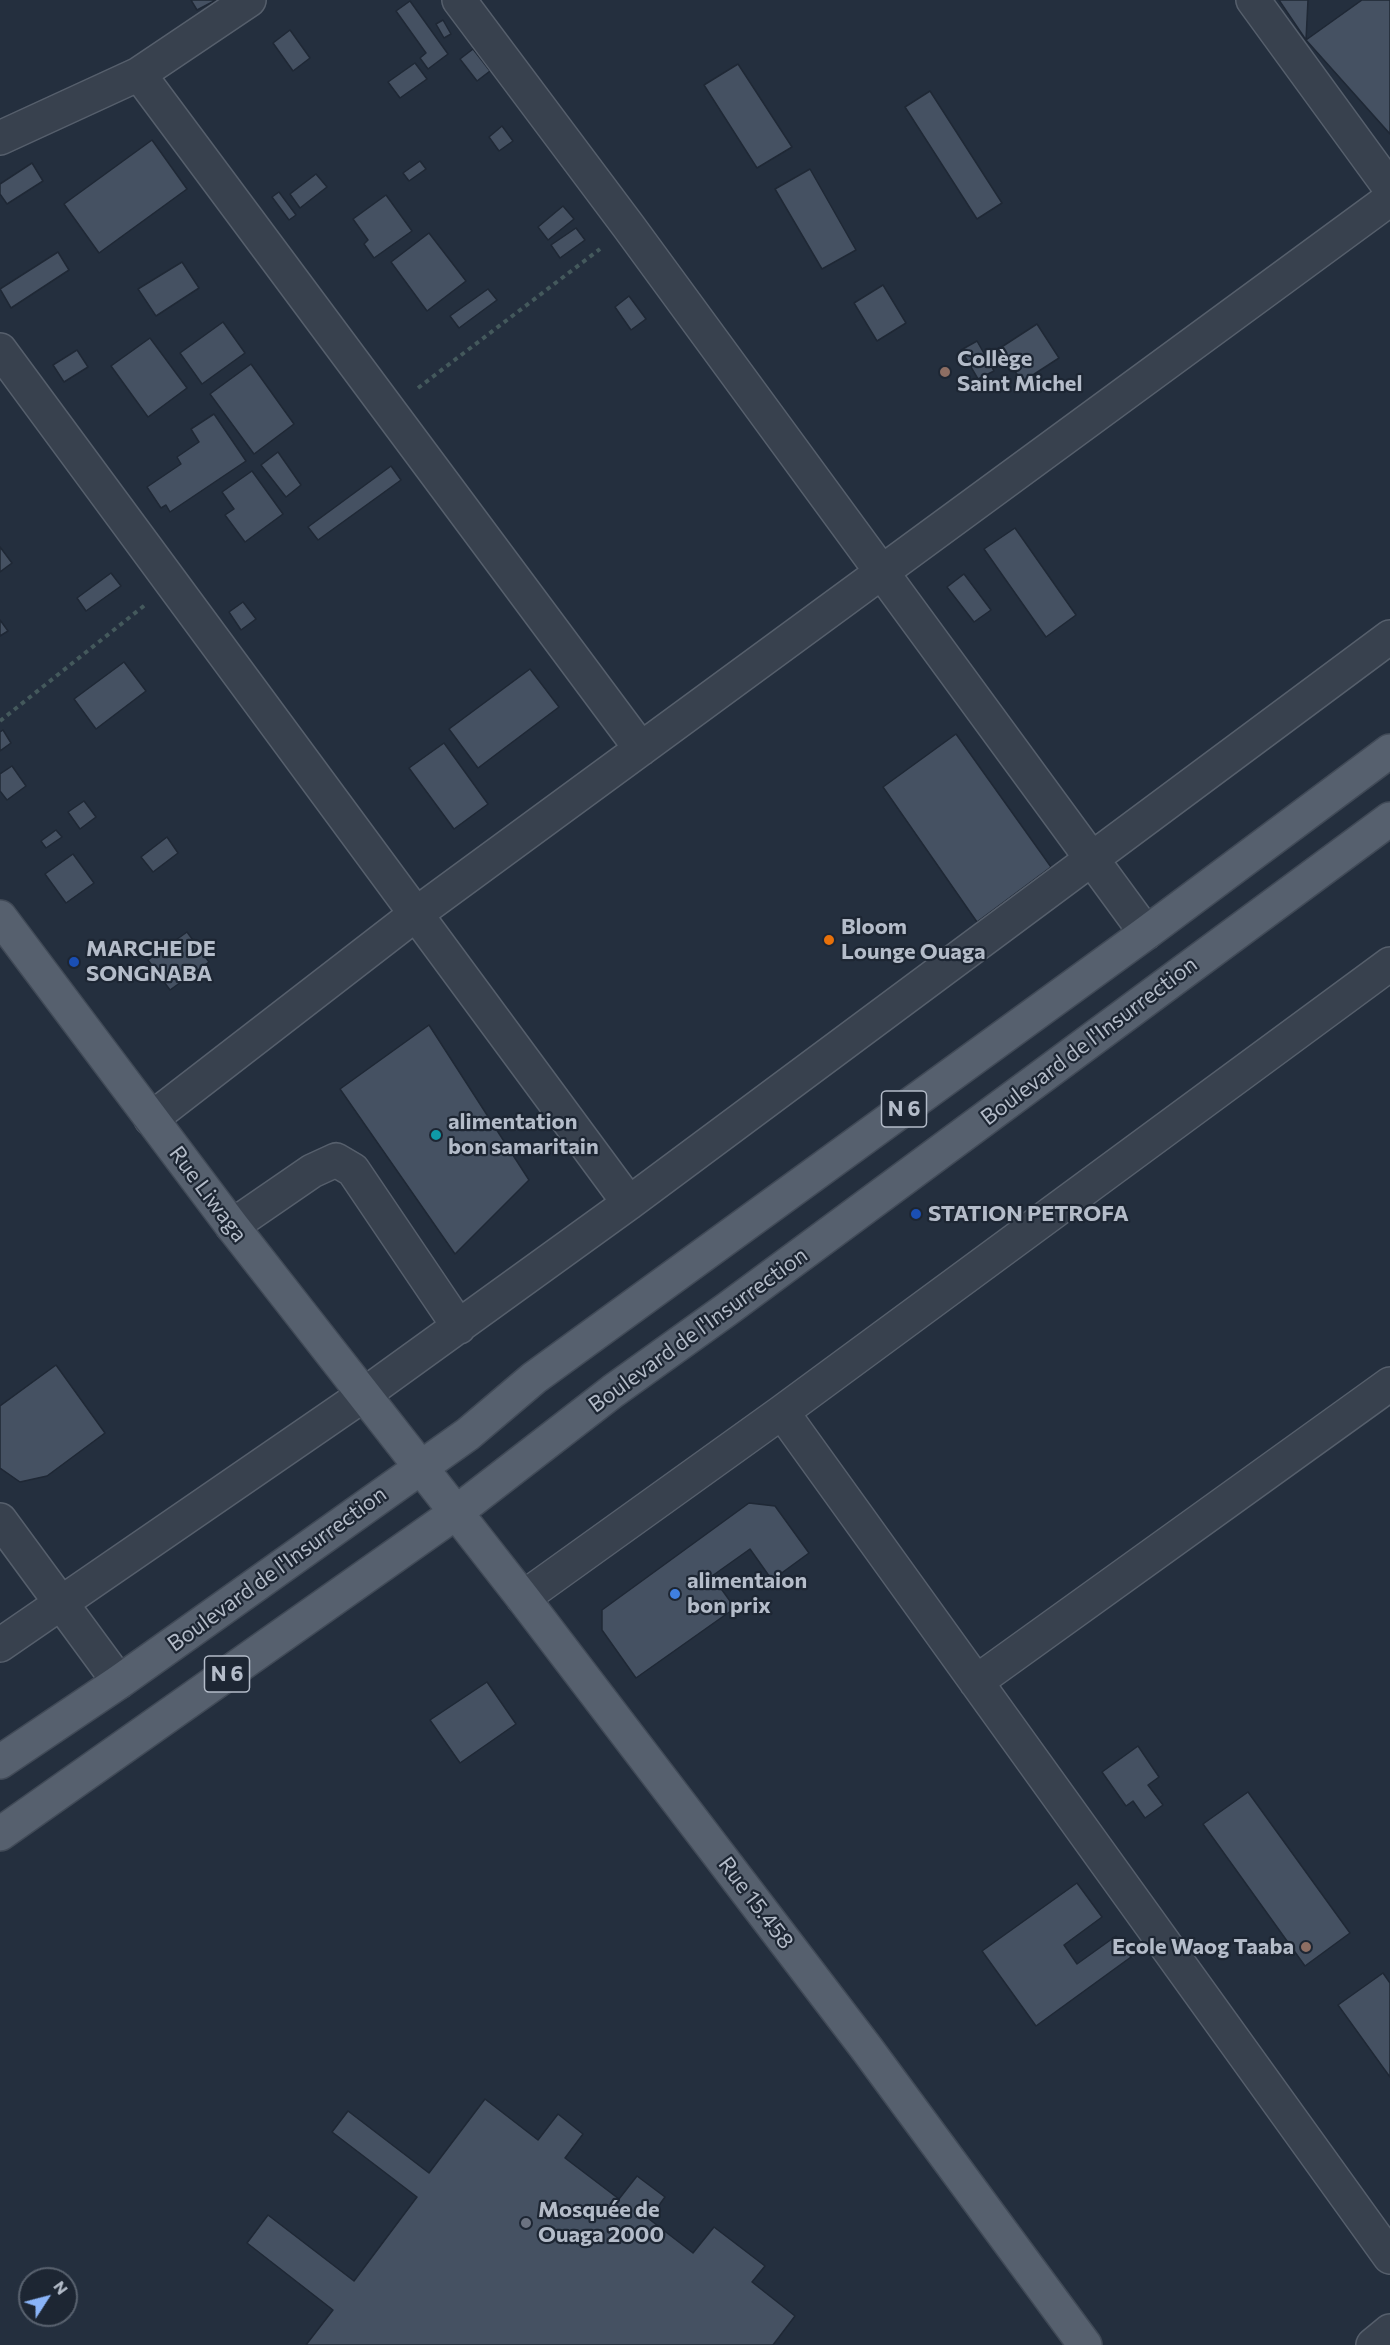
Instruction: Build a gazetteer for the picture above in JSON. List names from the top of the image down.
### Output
{
  "streets": {
    "main road": [
      "Boulevard de l'Insurrection",
      "N 6",
      "Rue Liwaga",
      "Rue 15.458"
    ]
  },
  "crossings": [
    ["Boulevard de l'Insurrection", "Rue Liwaga"],
    ["Boulevard de l'Insurrection", "Rue 15.458"],
    ["Rue Liwaga", "Rue 15.458"]
  ],
  "places": [
    "Collège Saint Michel",
    "Bloom Lounge Ouaga",
    "MARCHE DE SONGNABA",
    "alimentation bon samaritain",
    "STATION PETROFA",
    "alimentaion bon prix",
    "Ecole Waog Taaba",
    "Mosquée de Ouaga 2000"
  ],
  "north": "top right"
}
